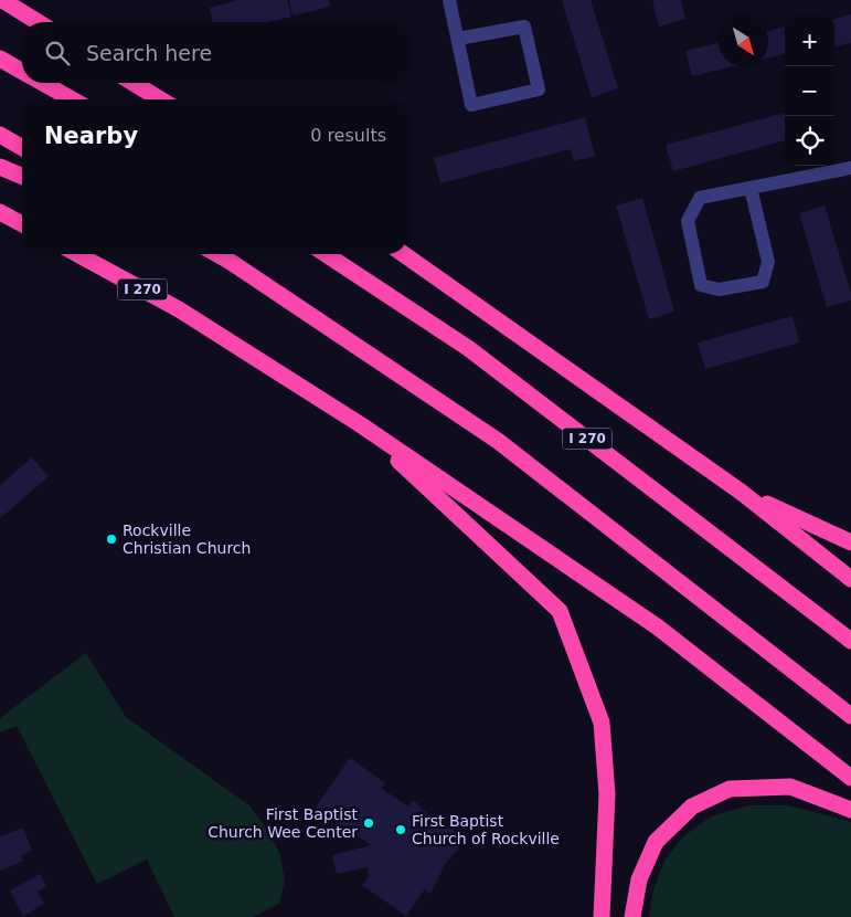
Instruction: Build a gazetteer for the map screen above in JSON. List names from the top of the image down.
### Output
{
  "streets": {
    "highway": ["I 270"]
  },
  "places": ["Rockville Christian Church", "First Baptist Church Wee Center", "First Baptist Church of Rockville"],
  "north": "bottom right",
  "page": {
    "map_buttons": ["+", "−"],
    "search": "Search here",
    "heading": ["Nearby", "0 results"]
  }
}
